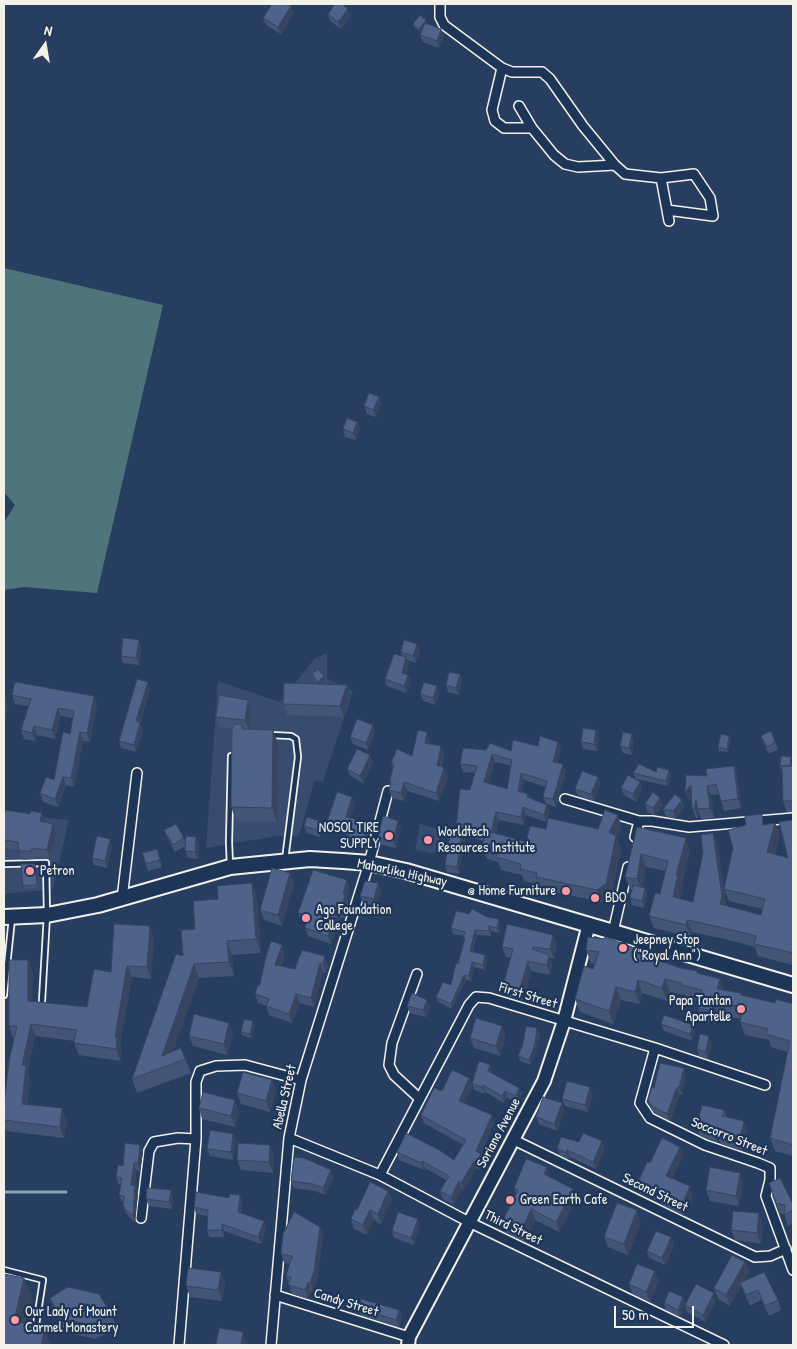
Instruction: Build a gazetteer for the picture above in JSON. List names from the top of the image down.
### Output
{
  "streets": {
    "main road": ["Maharlika Highway"],
    "street": [
      "First Street",
      "Abella Street",
      "Soriano Avenue",
      "Soccorro Street",
      "Second Street",
      "Third Street",
      "Candy Street"
    ]
  },
  "crossings": [
    ["Maharlika Highway", "Abella Street"],
    ["Maharlika Highway", "Soriano Avenue"],
    ["First Street", "Soriano Avenue"],
    ["First Street", "Soccorro Street"],
    ["First Street", "Third Street"],
    ["Abella Street", "Third Street"],
    ["Abella Street", "Candy Street"],
    ["Soriano Avenue", "Second Street"],
    ["Soriano Avenue", "Third Street"],
    ["Soriano Avenue", "Candy Street"],
    ["Soccorro Street", "Second Street"]
  ],
  "places": [
    "NOSOL TIRE SUPPLY",
    "Worldtech Resources Institute",
    "Petron",
    "@ Home Furniture",
    "BDO",
    "Ago Foundation College",
    "Jeepney Stop (\"Royal Ann\")",
    "Papa Tantan Apartelle",
    "Green Earth Cafe",
    "Our Lady of Mount Carmel Monastery"
  ],
  "scale_bar": "50 m",
  "north": "top"
}
